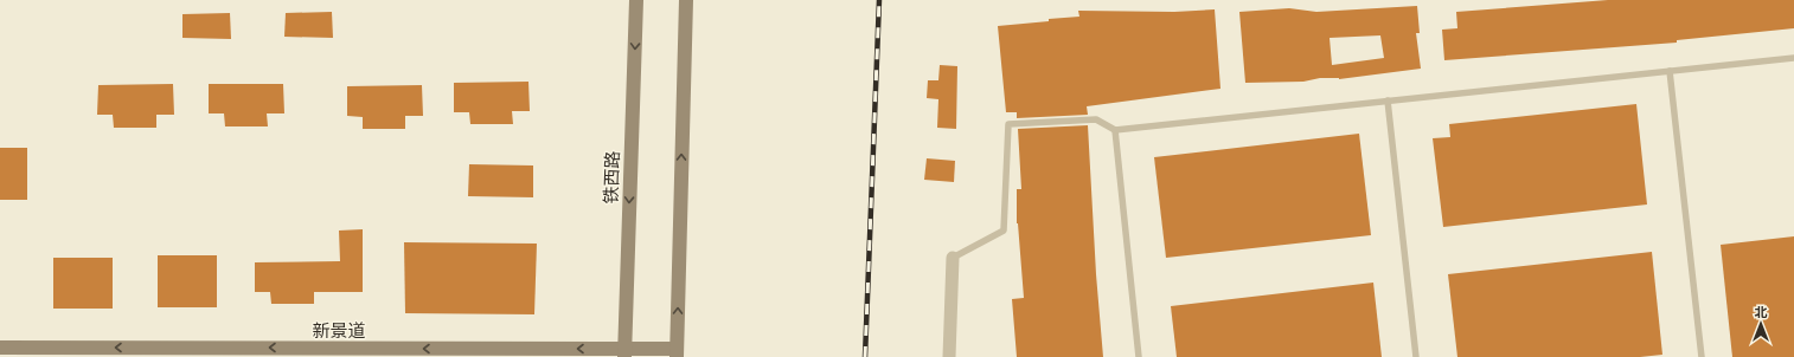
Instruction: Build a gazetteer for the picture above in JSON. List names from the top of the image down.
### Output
{
  "streets": {
    "main road": ["铁西路", "新景道"]
  },
  "crossings": [
    ["铁西路", "新景道"]
  ],
  "one_way": ["新景道"],
  "north": "top"
}
